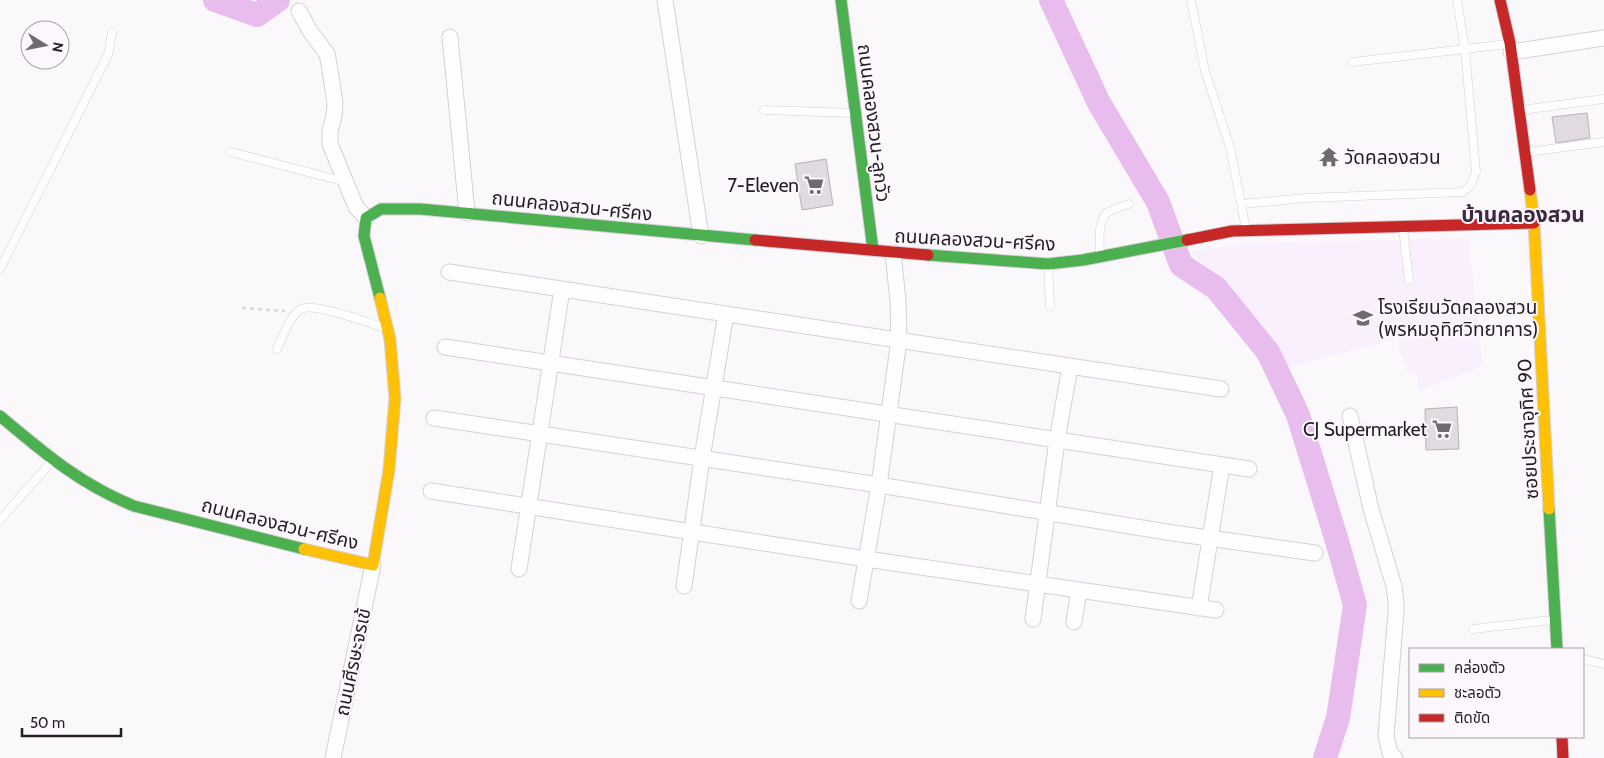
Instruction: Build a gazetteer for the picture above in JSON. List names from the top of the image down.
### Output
{
  "streets": {
    "street": [
      "ถนนคลองสวน-ลูกวัว",
      "ถนนคลองสวน-ศรีคง",
      "ซอยประชาอุทิศ 90",
      "ถนนศีรษะจรเข้"
    ]
  },
  "crossings": [
    ["ถนนคลองสวน-ลูกวัว", "ถนนคลองสวน-ศรีคง"],
    ["ถนนคลองสวน-ศรีคง", "ซอยประชาอุทิศ 90"],
    ["ถนนคลองสวน-ศรีคง", "ถนนศีรษะจรเข้"]
  ],
  "districts": ["บ้านคลองสวน"],
  "places": {
    "temple": ["วัดคลองสวน"],
    "supermarket": ["7-Eleven", "CJ Supermarket"],
    "school or university": ["โรงเรียนวัดคลองสวน (พรหมอุทิศวิทยาคาร)"]
  },
  "legend": ["คล่องตัว", "ชะลอตัว", "ติดขัด"],
  "scale_bar": "50 m",
  "north": "right"
}
